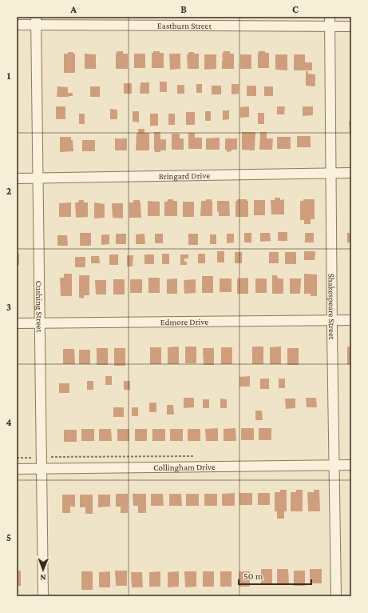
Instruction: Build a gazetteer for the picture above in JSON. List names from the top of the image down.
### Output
{
  "streets": {
    "street": [
      "Eastburn Street",
      "Bringard Drive",
      "Cushing Street",
      "Shakespeare Street",
      "Edmore Drive",
      "Collingham Drive"
    ]
  },
  "crossings": [
    ["Eastburn Street", "Cushing Street"],
    ["Eastburn Street", "Shakespeare Street"],
    ["Bringard Drive", "Cushing Street"],
    ["Bringard Drive", "Shakespeare Street"],
    ["Cushing Street", "Edmore Drive"],
    ["Cushing Street", "Collingham Drive"],
    ["Shakespeare Street", "Edmore Drive"],
    ["Shakespeare Street", "Collingham Drive"]
  ],
  "scale_bar": "50 m",
  "north": "bottom",
  "grid": {
    "columns": ["A", "B", "C"],
    "rows": [
      "1",
      "2",
      "3",
      "4",
      "5"
    ]
  }
}
